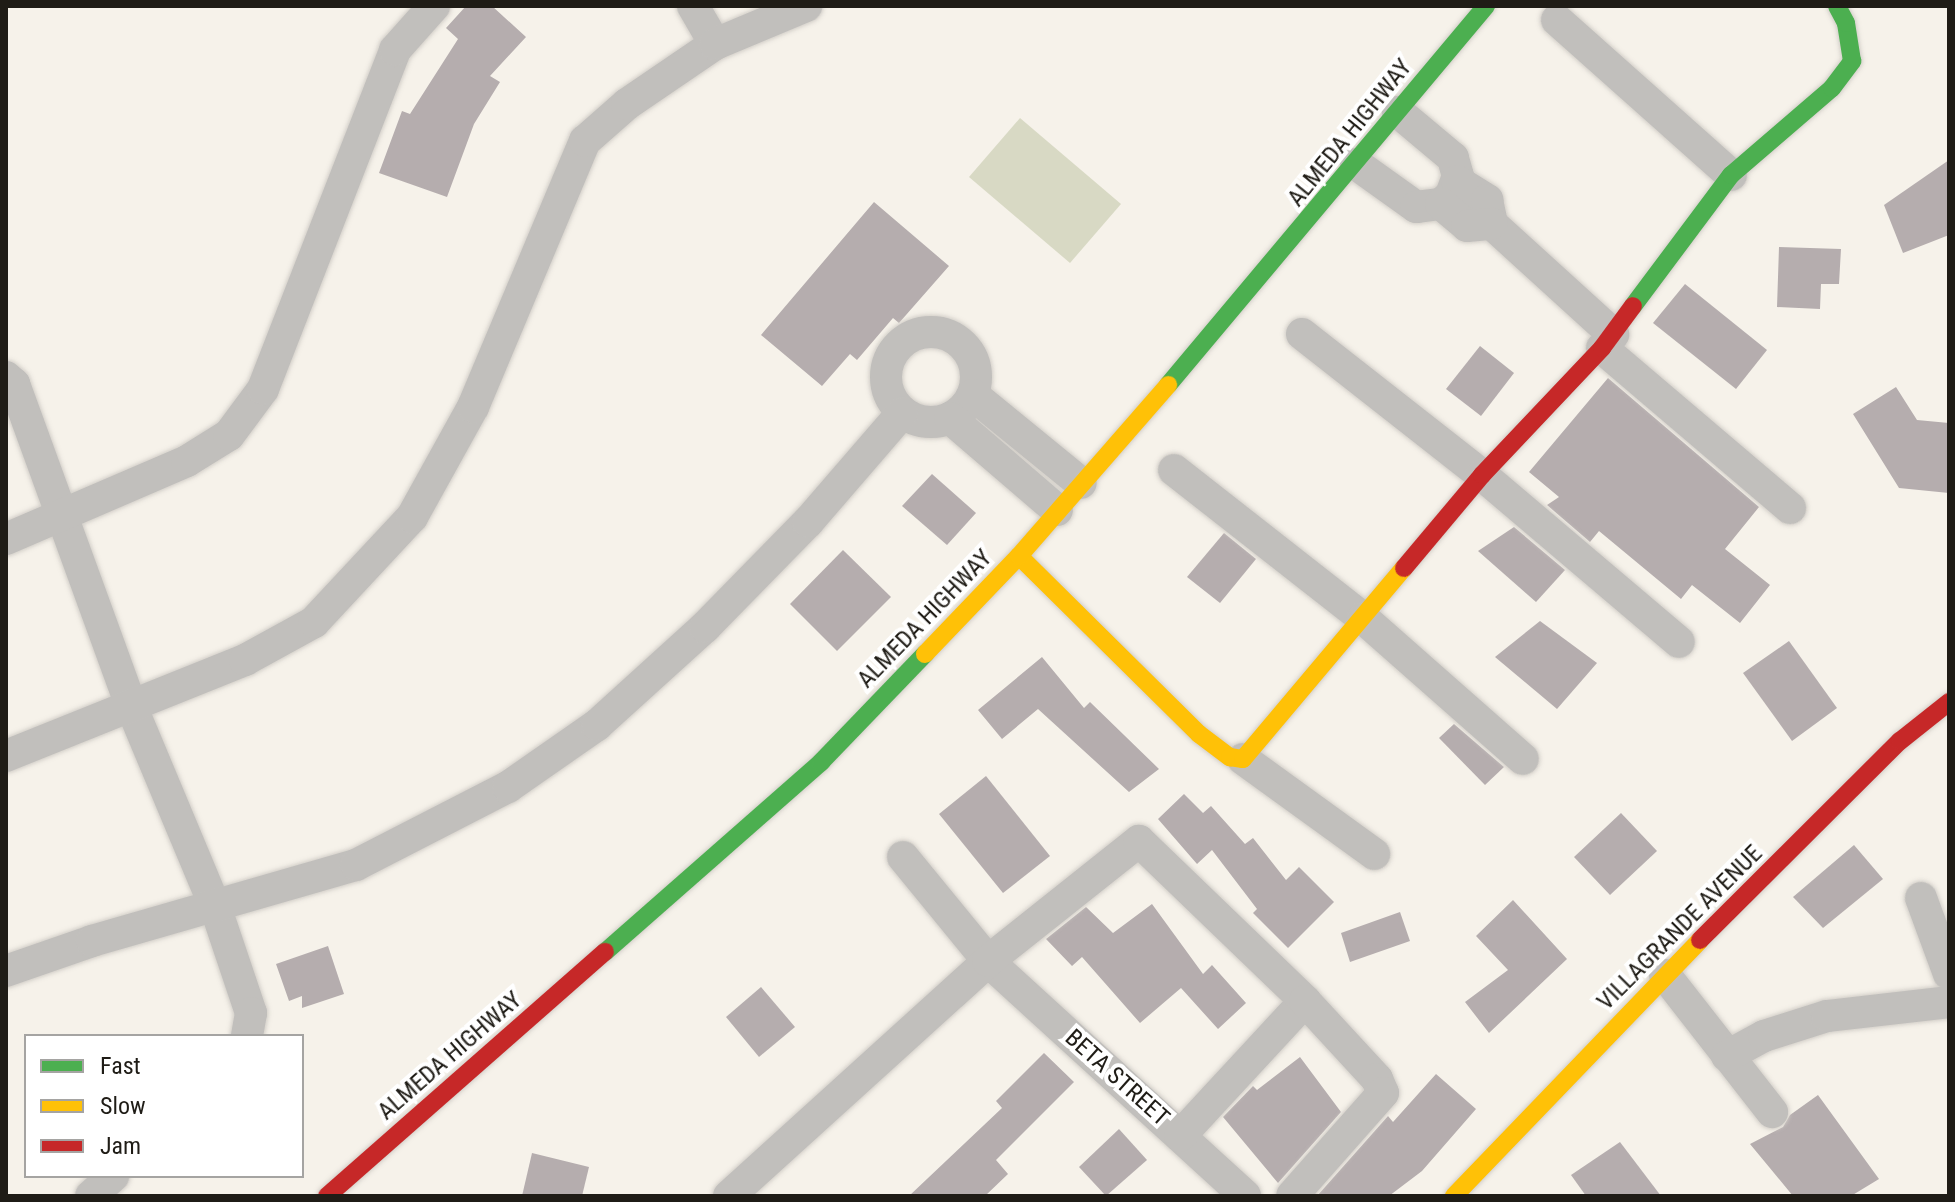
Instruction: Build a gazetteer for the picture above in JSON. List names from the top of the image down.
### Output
{
  "streets": {
    "main road": ["ALMEDA HIGHWAY", "VILLAGRANDE AVENUE"],
    "street": ["BETA STREET"]
  },
  "legend": ["Fast", "Slow", "Jam"]
}
